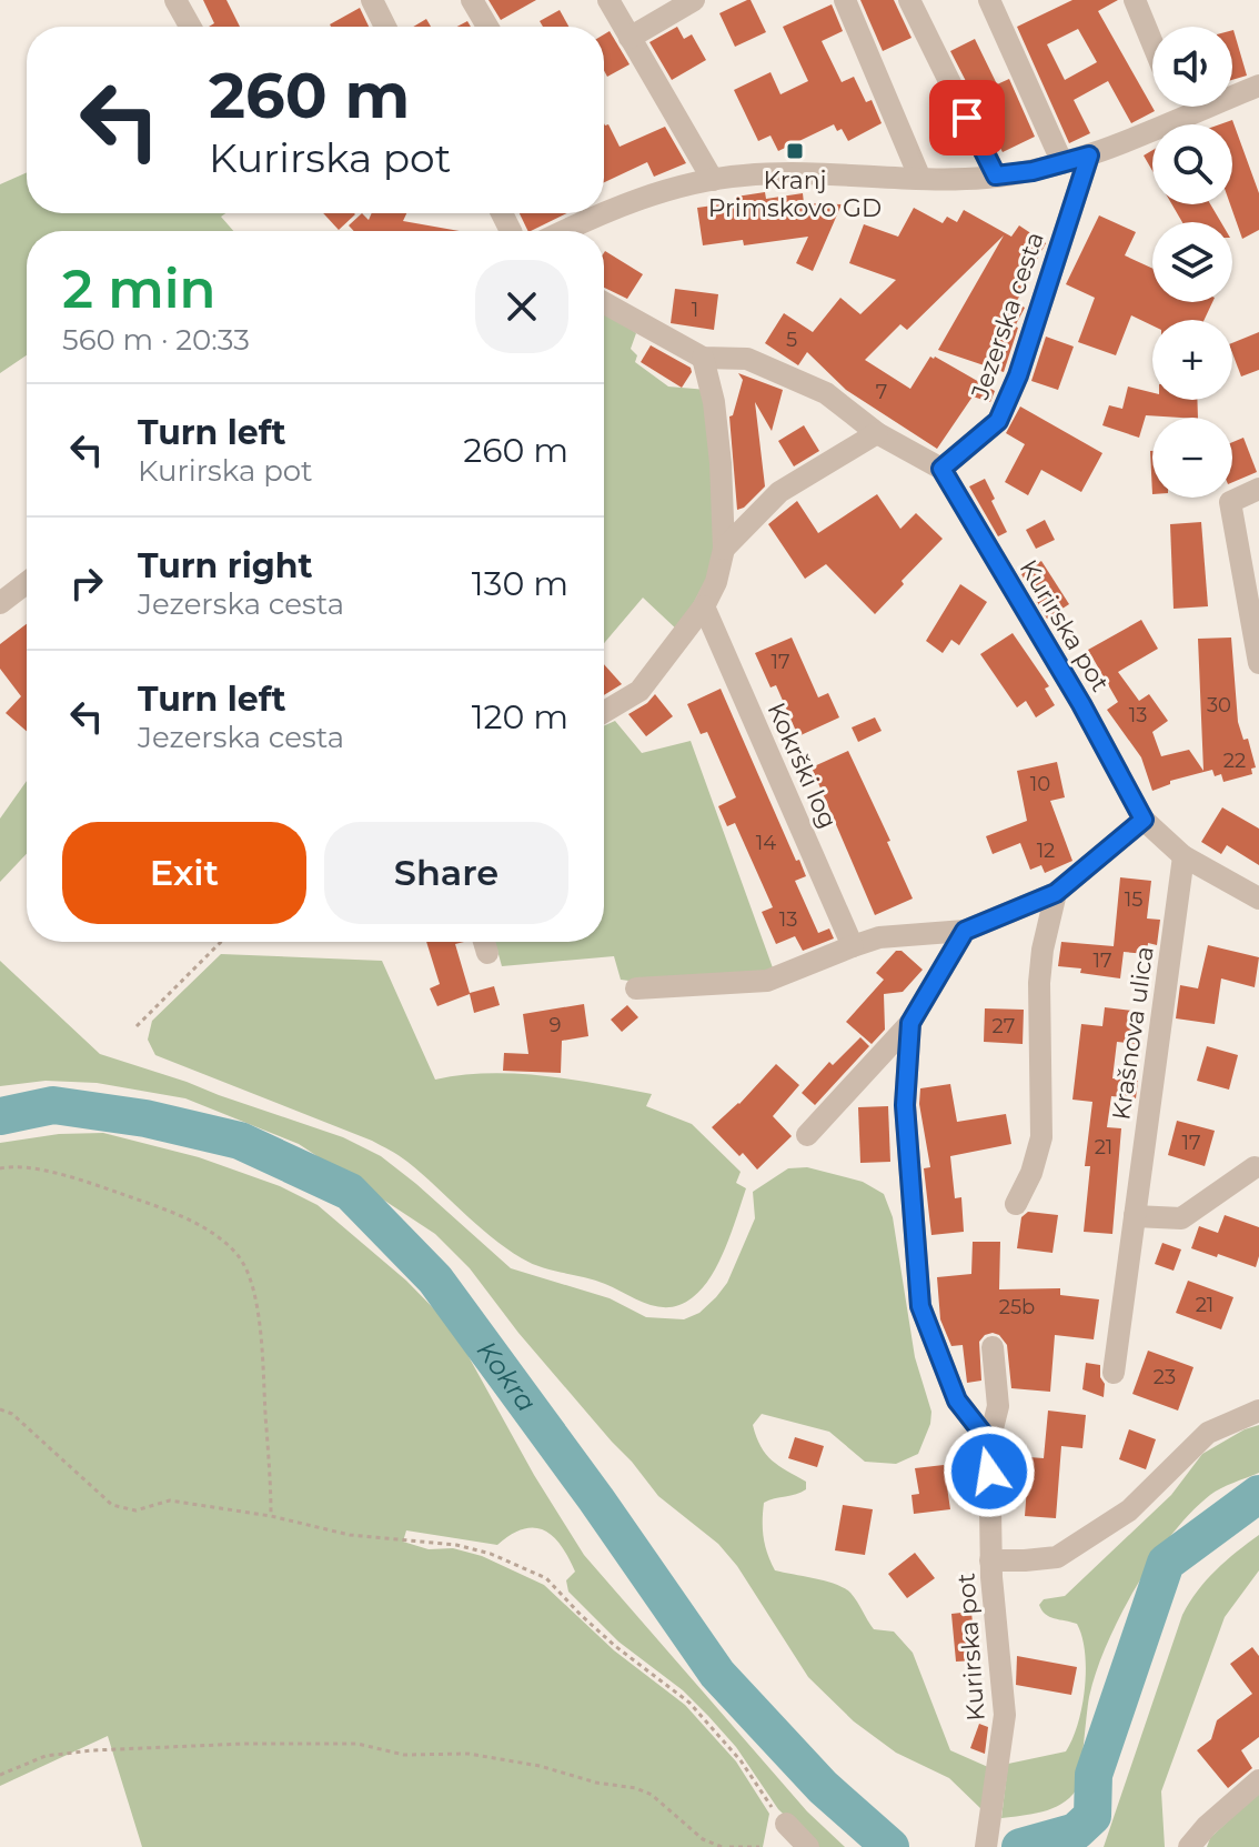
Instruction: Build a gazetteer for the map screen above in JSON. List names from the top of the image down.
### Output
{
  "streets": {
    "street": [
      "Jezerska cesta",
      "Kurirska pot",
      "Kokrški log",
      "Krašnova ulica"
    ]
  },
  "crossings": [
    ["Jezerska cesta", "Kurirska pot"]
  ],
  "water": ["Kokra"],
  "places": {
    "transit": ["Kranj Primskovo GD"]
  },
  "house_numbers": [
    "1",
    "5",
    "7",
    "17",
    "30",
    "13",
    "22",
    "10",
    "14",
    "12",
    "15",
    "13",
    "17",
    "9",
    "27",
    "17",
    "21",
    "21",
    "25b",
    "23"
  ],
  "page": {
    "map_buttons": ["+", "−"],
    "turn": ["260 m", "Kurirska pot"],
    "heading": ["2 min", "560 m · 20:33"],
    "list": [
      {
        "name": "Turn left",
        "note": "Kurirska pot",
        "value": "260 m"
      },
      {
        "name": "Turn right",
        "note": "Jezerska cesta",
        "value": "130 m"
      },
      {
        "name": "Turn left",
        "note": "Jezerska cesta",
        "value": "120 m"
      }
    ],
    "buttons": ["Exit", "Share"]
  }
}
